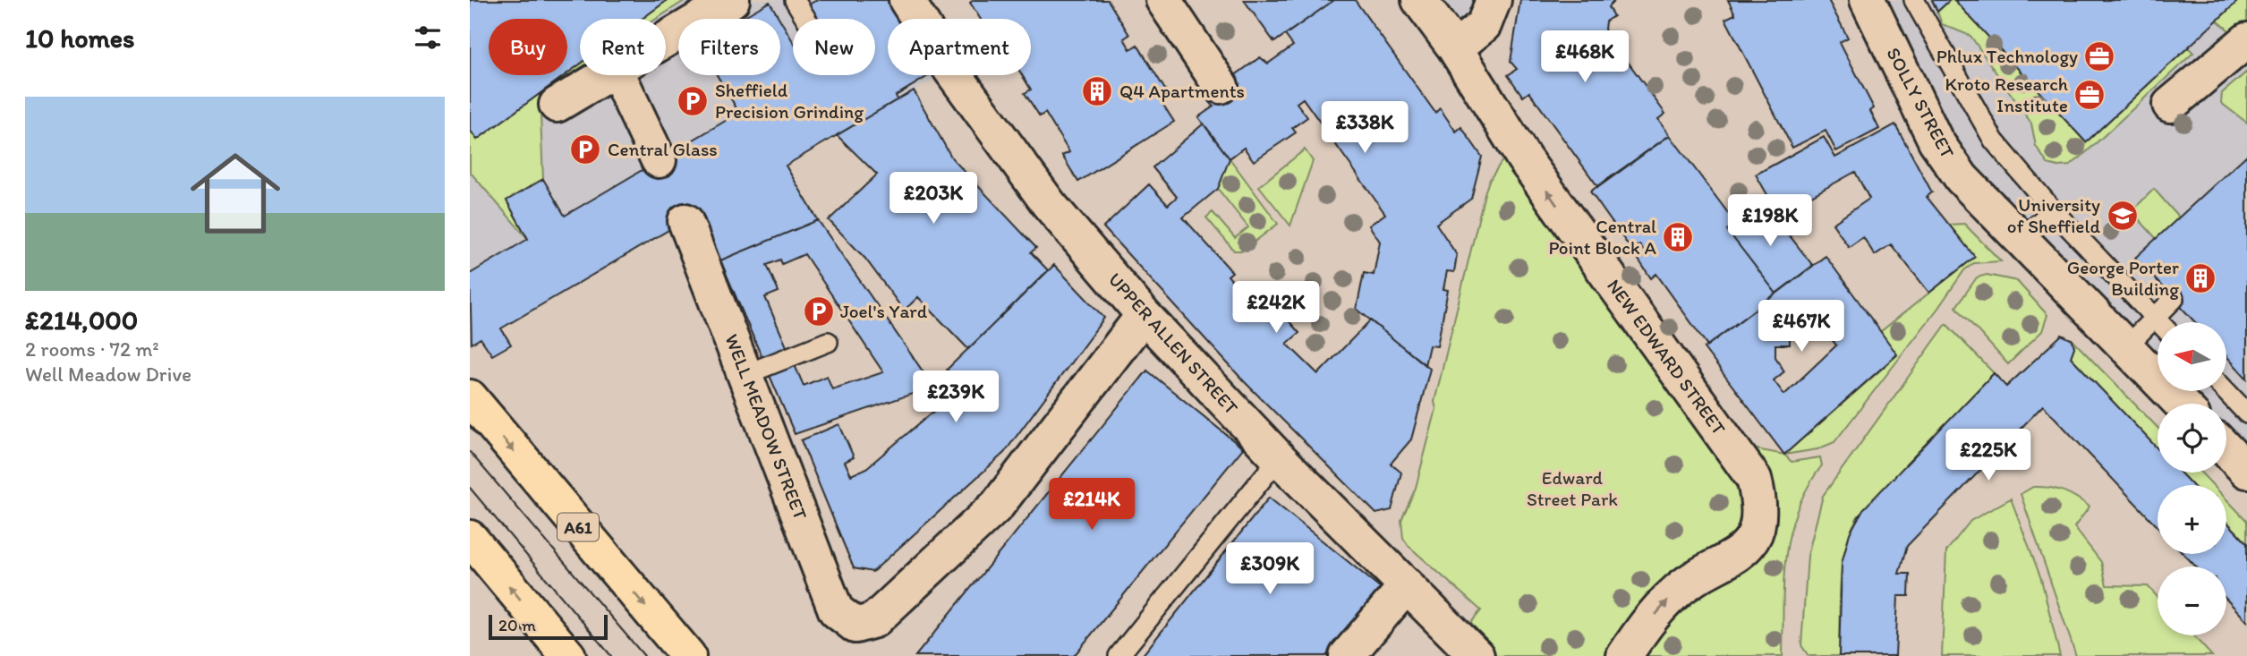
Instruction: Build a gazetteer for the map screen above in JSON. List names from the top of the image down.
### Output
{
  "streets": {
    "highway": ["A61"],
    "street": [
      "SOLLY STREET",
      "UPPER ALLEN STREET",
      "NEW EDWARD STREET",
      "WELL MEADOW STREET"
    ]
  },
  "crossings": [
    ["UPPER ALLEN STREET", "WELL MEADOW STREET"]
  ],
  "one_way": ["NEW EDWARD STREET"],
  "parks": ["Edward Street Park"],
  "places": {
    "office": ["Phlux Technology", "Kroto Research Institute"],
    "building": ["Q4 Apartments", "Central Point Block A", "George Porter Building"],
    "parking": ["Sheffield Precision Grinding", "Central Glass", "Joel's Yard"],
    "school or university": ["University of Sheffield"]
  },
  "scale_bar": "20 m",
  "north": "left",
  "page": {
    "heading": "10 homes",
    "chip": [
      "Buy",
      "Rent",
      "Filters",
      "New",
      "Apartment"
    ],
    "price": [
      "£468K",
      "£338K",
      "£203K",
      "£198K",
      "£242K",
      "£467K",
      "£239K",
      "£225K",
      "£214K",
      "£309K"
    ],
    "list": [
      {
        "name": "£214,000",
        "note": "2 rooms · 72 m² · Well Meadow Drive"
      }
    ],
    "map_buttons": ["+", "−"],
    "scale": "20 m"
  }
}
